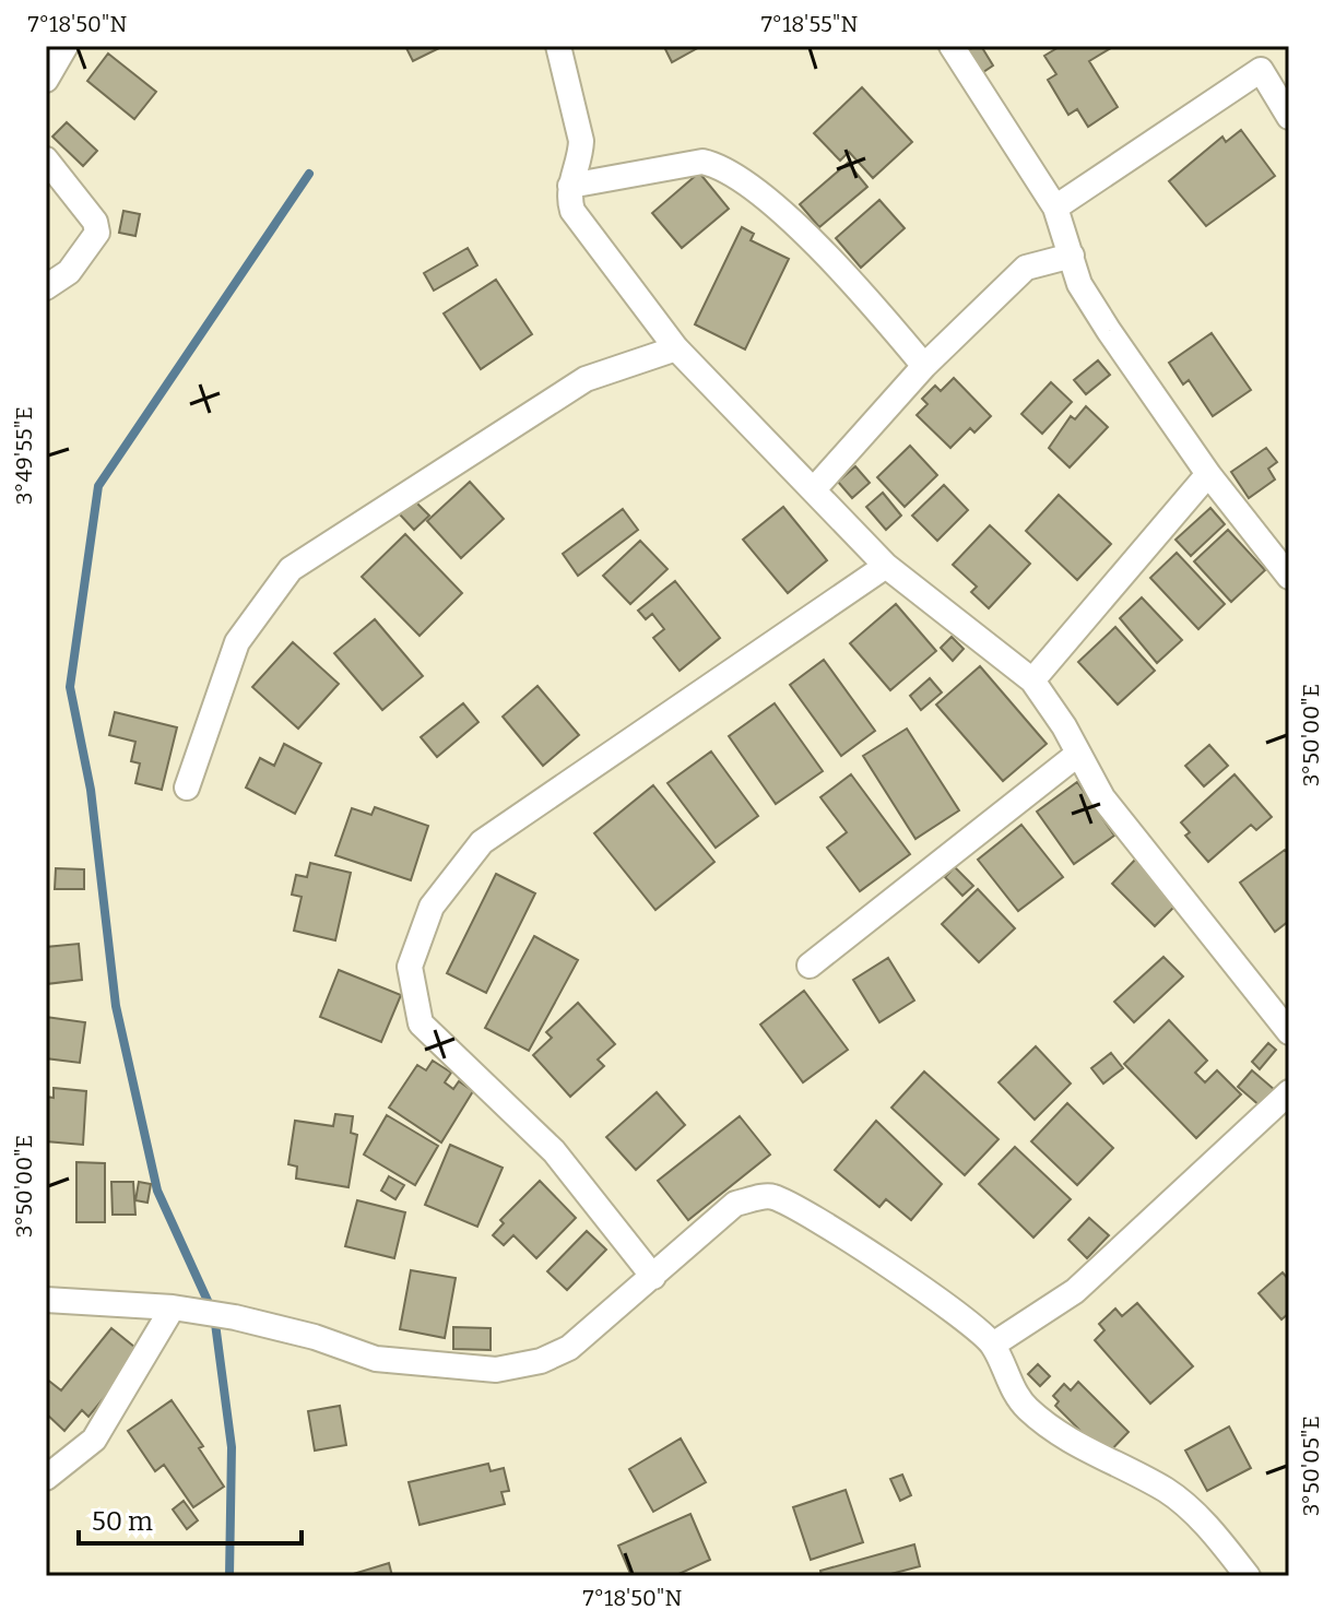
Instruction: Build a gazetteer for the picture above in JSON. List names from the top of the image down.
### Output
{
  "scale_bar": "50 m",
  "coordinates": [
    "7°18'50\"N",
    "7°18'55\"N",
    "3°49'55\"E",
    "3°50'00\"E",
    "3°50'05\"E"
  ]
}
